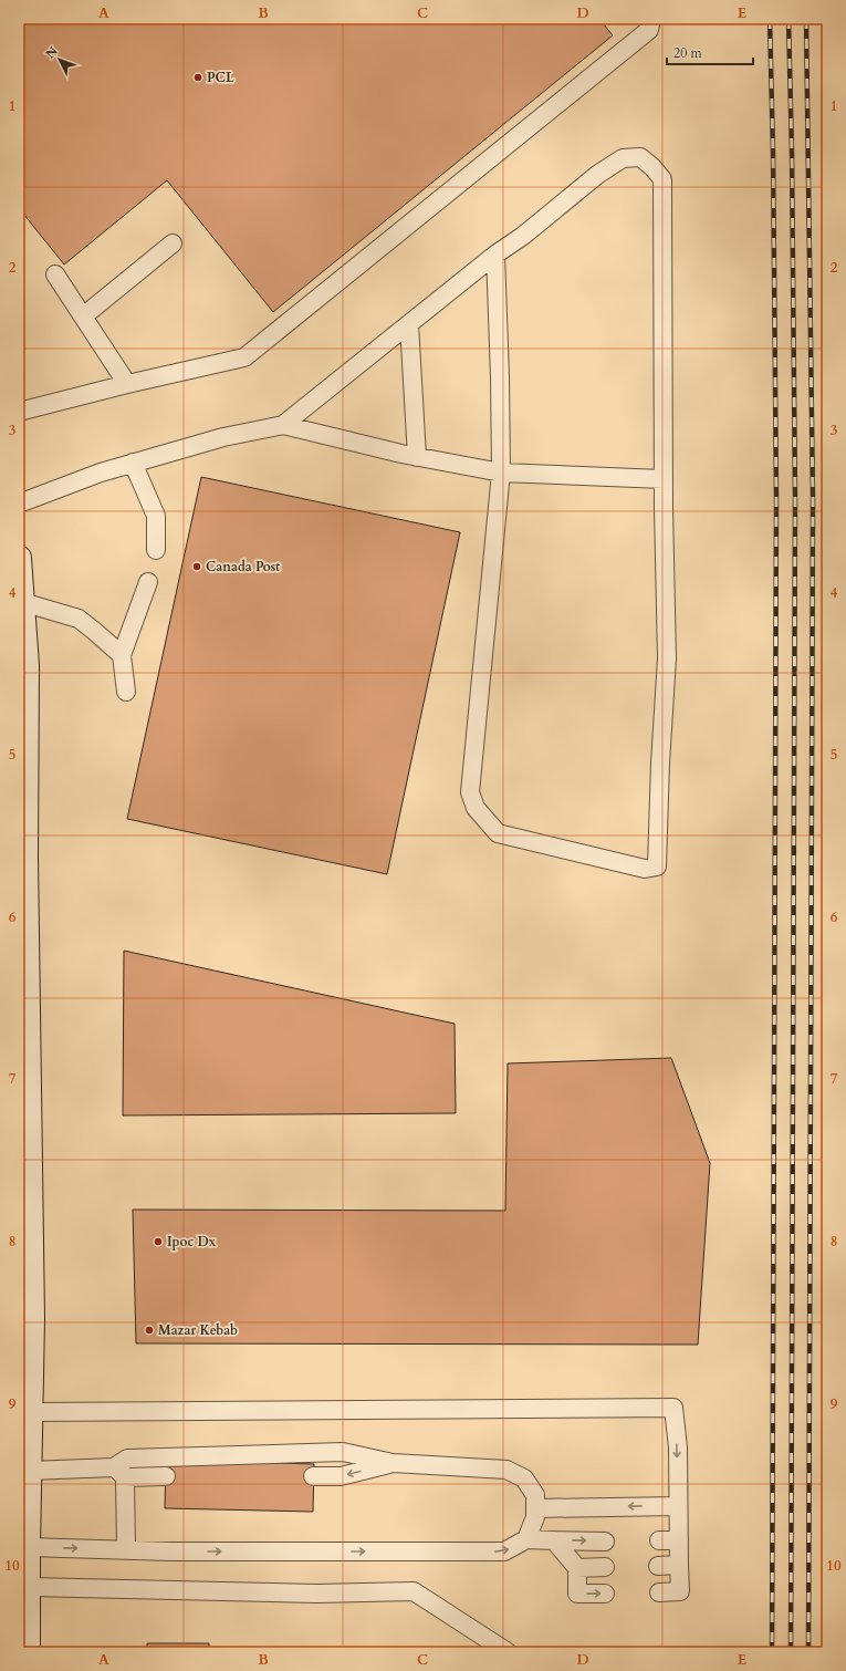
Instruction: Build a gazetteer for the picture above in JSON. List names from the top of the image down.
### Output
{
  "places": [
    "PCL",
    "Canada Post",
    "Ipoc Dx",
    "Mazar Kebab"
  ],
  "scale_bar": "20 m",
  "north": "top left",
  "grid": {
    "columns": [
      "A",
      "B",
      "C",
      "D",
      "E"
    ],
    "rows": [
      "1",
      "2",
      "3",
      "4",
      "5",
      "6",
      "7",
      "8",
      "9",
      "10"
    ]
  }
}
